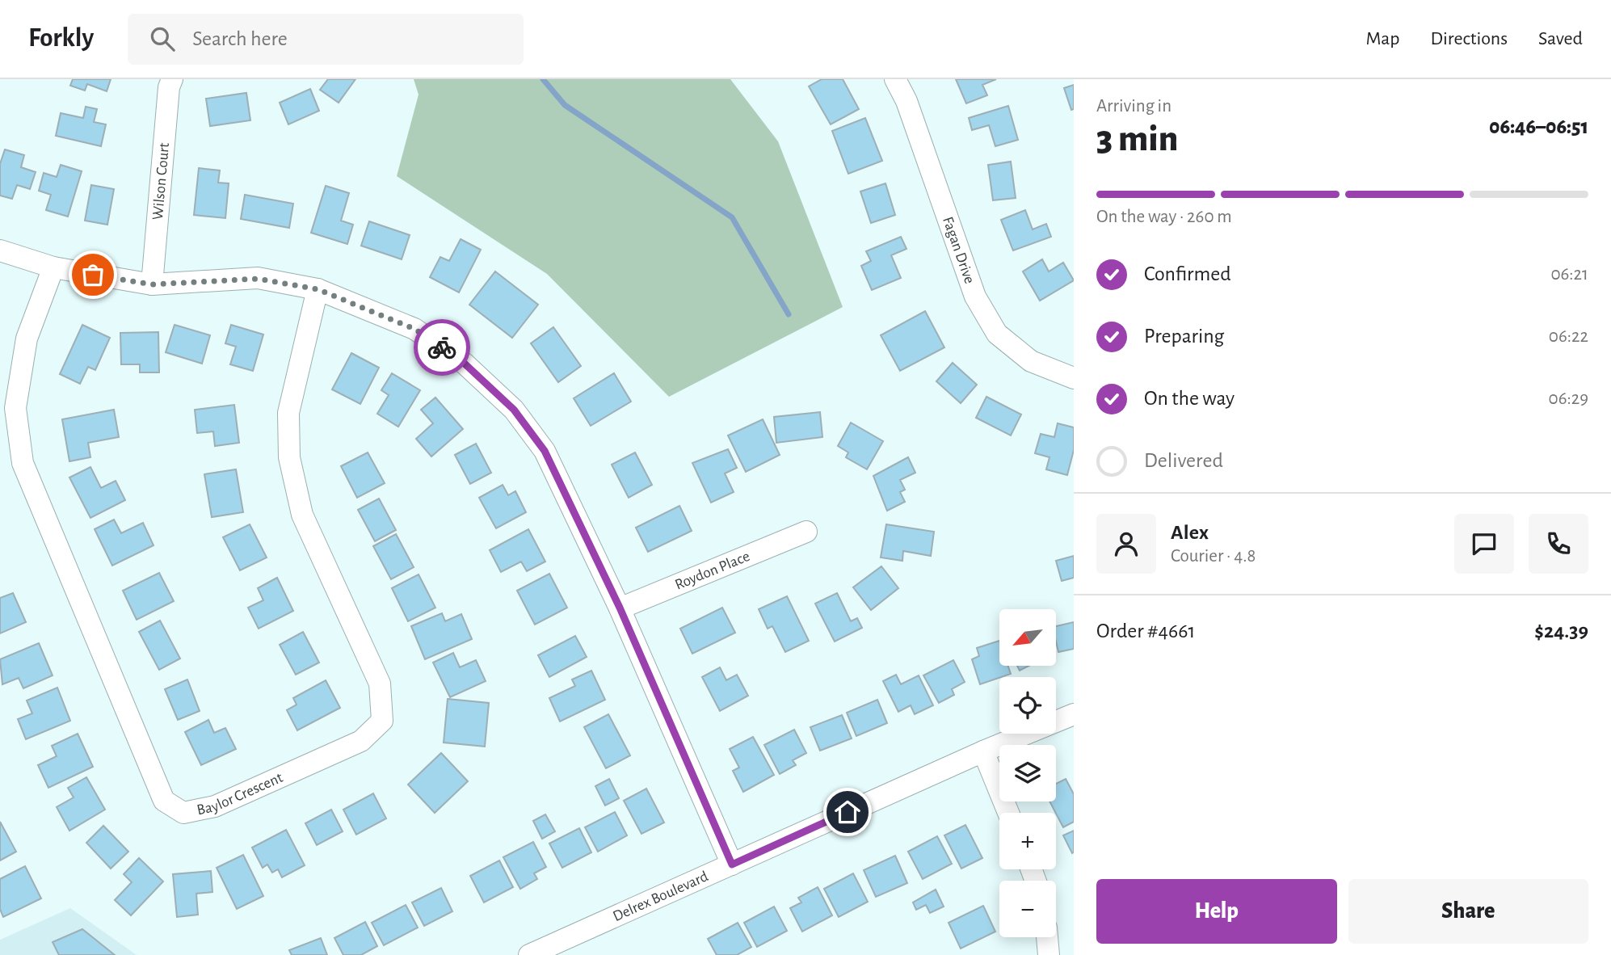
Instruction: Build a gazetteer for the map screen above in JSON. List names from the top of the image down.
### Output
{
  "streets": {
    "street": [
      "Wilson Court",
      "Fagan Drive",
      "Roydon Place",
      "Baylor Crescent",
      "Delrex Boulevard"
    ]
  },
  "north": "bottom left",
  "page": {
    "header": "Forkly",
    "search": "Search here",
    "nav": ["Map", "Directions", "Saved"],
    "heading": ["3 min", "Arriving in", "06:46–06:51"],
    "panel": [
      "Alex",
      "Courier · 4.8",
      "Order #4661",
      "$24.39"
    ],
    "bar": "On the way · 260 m",
    "list": [
      ["Confirmed", "06:21"],
      ["Preparing", "06:22"],
      ["On the way", "06:29"],
      "Delivered"
    ],
    "map_buttons": ["+", "−"],
    "buttons": ["Help", "Share"]
  }
}
